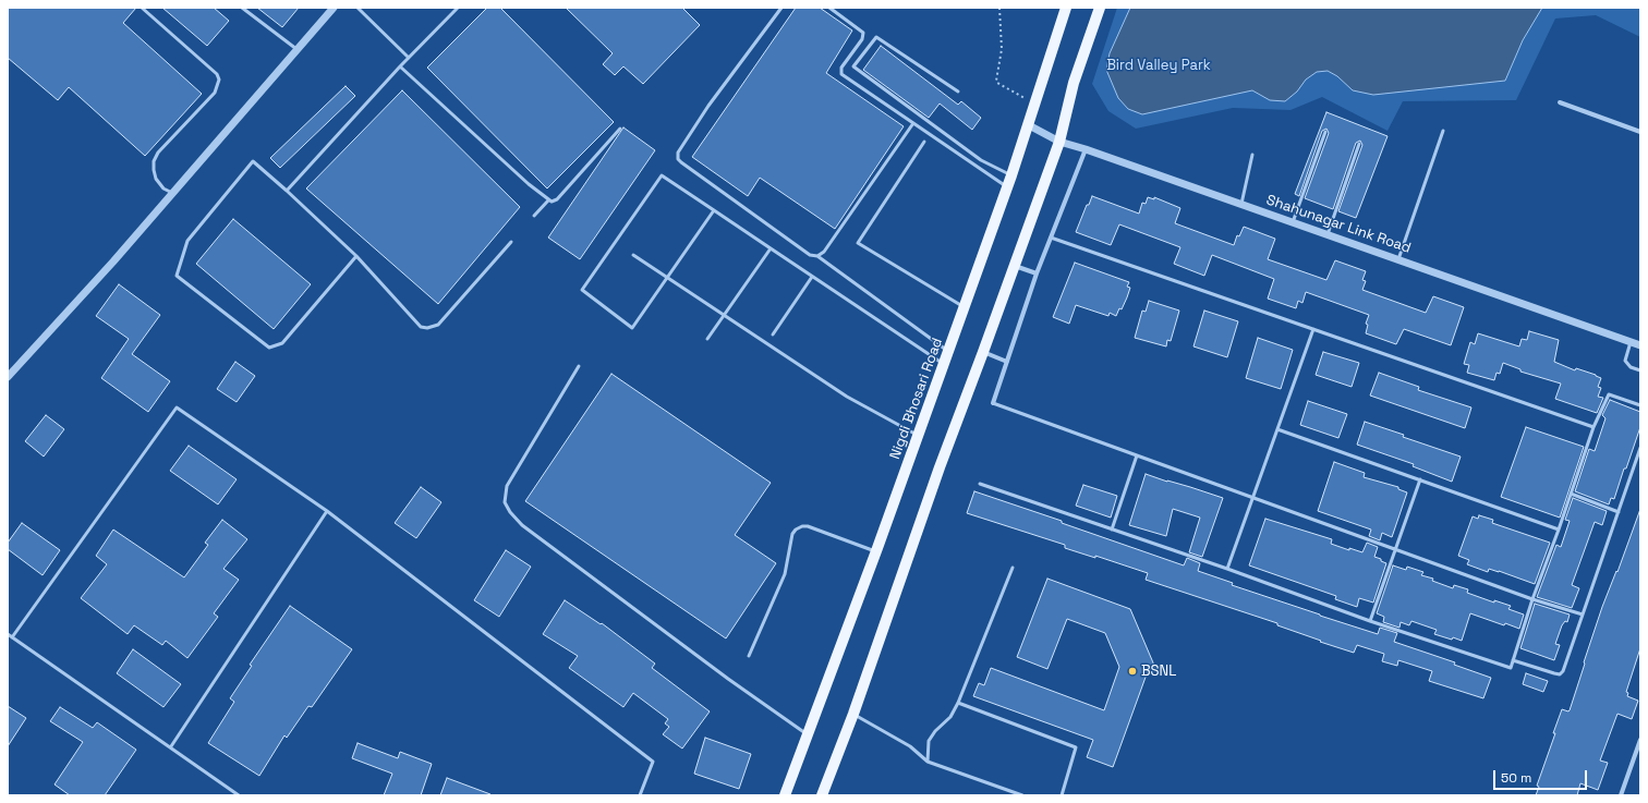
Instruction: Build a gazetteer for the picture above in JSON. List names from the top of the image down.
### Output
{
  "streets": {
    "main road": ["Nigdi Bhosari Road"],
    "street": ["Shahunagar Link Road"]
  },
  "crossings": [
    ["Shahunagar Link Road", "Nigdi Bhosari Road"]
  ],
  "parks": ["Bird Valley Park"],
  "places": ["BSNL"],
  "scale_bar": "50 m"
}
